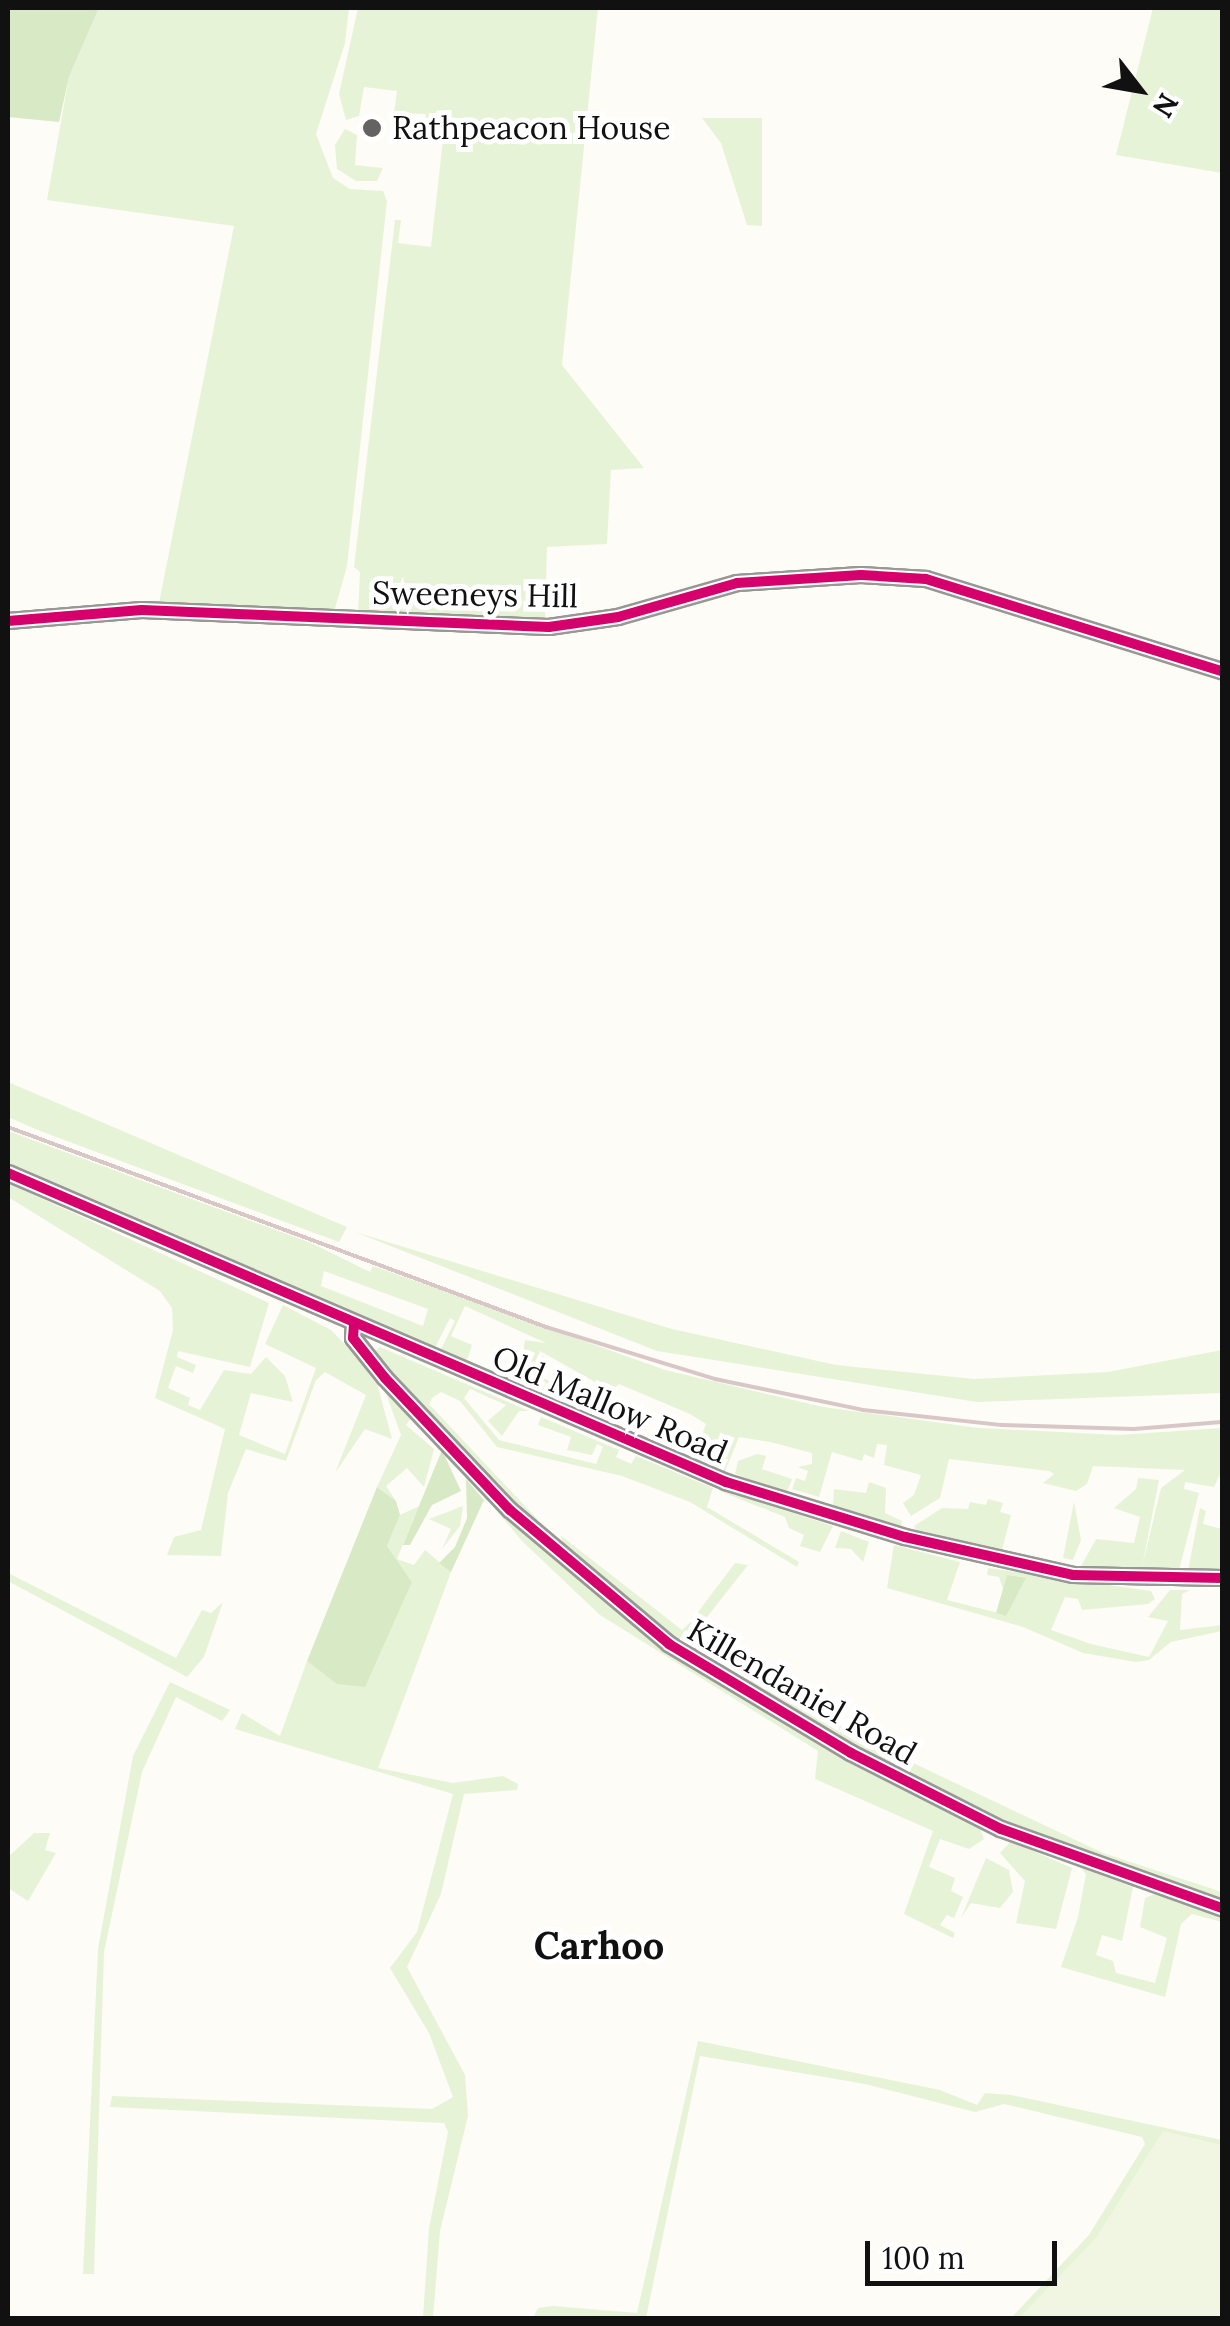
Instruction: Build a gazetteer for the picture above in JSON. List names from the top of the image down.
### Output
{
  "streets": {
    "street": ["Sweeneys Hill", "Old Mallow Road", "Killendaniel Road"]
  },
  "crossings": [
    ["Old Mallow Road", "Killendaniel Road"]
  ],
  "districts": ["Carhoo"],
  "places": ["Rathpeacon House"],
  "scale_bar": "100 m",
  "north": "bottom right"
}
